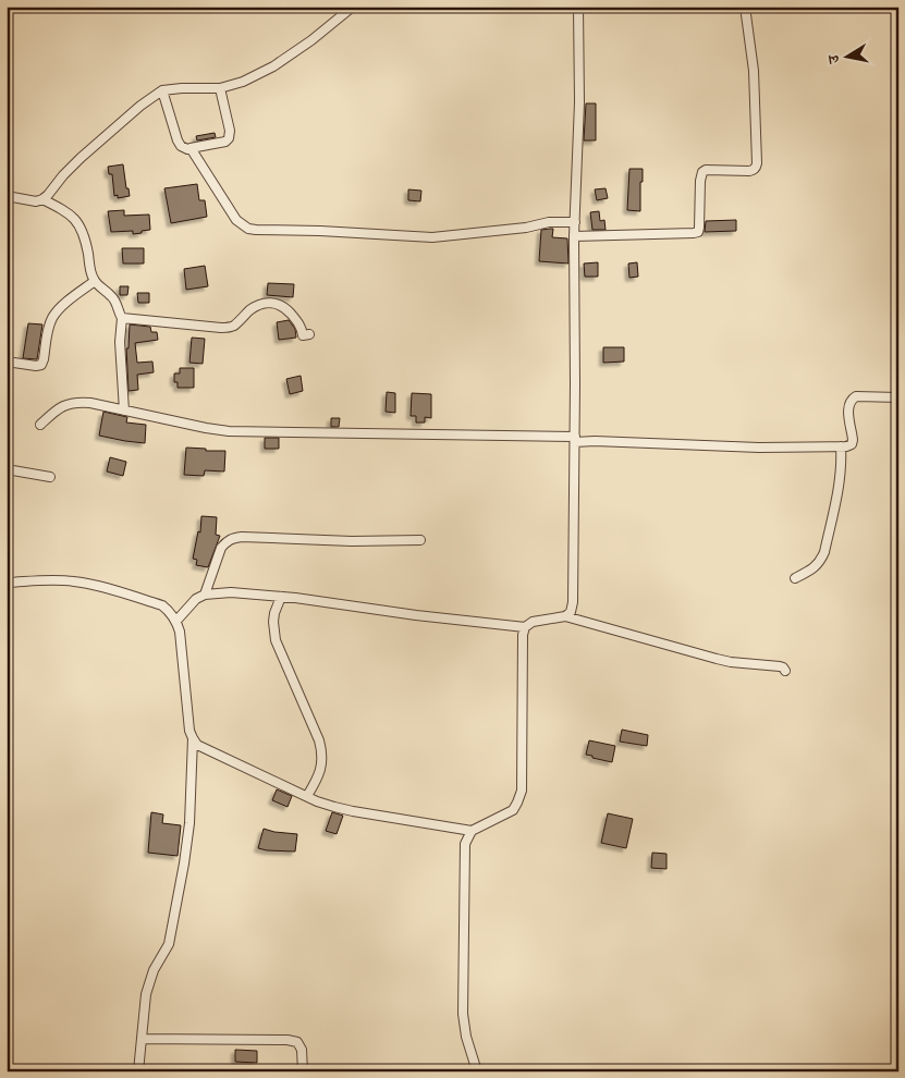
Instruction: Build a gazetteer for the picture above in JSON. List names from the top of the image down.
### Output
{
  "north": "left"
}
